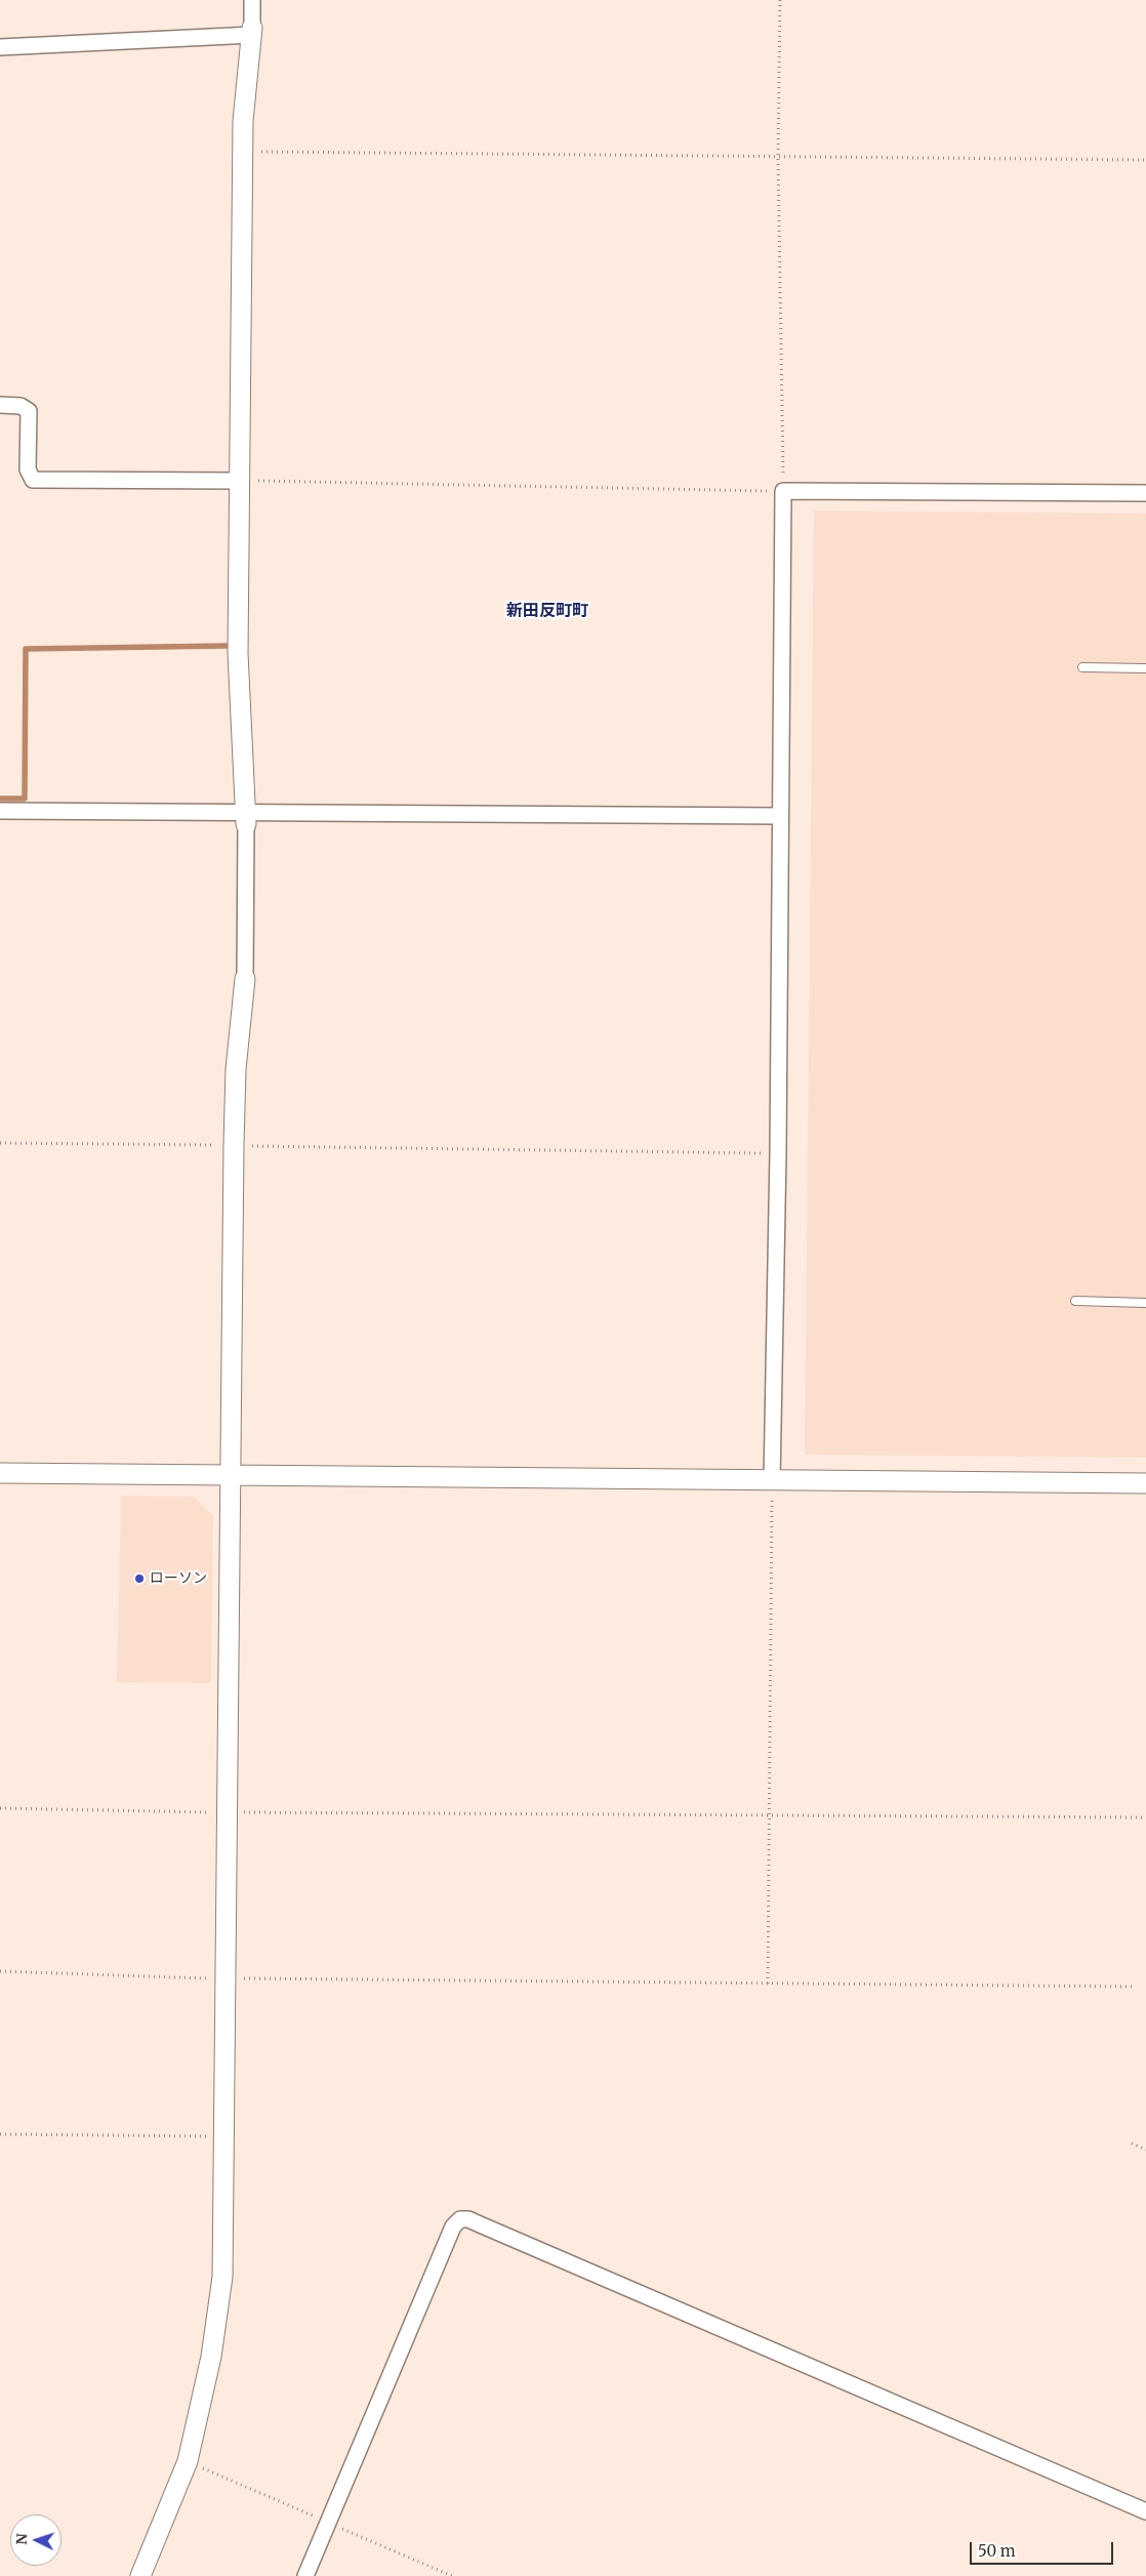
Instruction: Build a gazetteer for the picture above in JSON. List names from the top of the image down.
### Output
{
  "districts": ["新田反町町"],
  "places": ["ローソン"],
  "scale_bar": "50 m",
  "north": "left"
}
